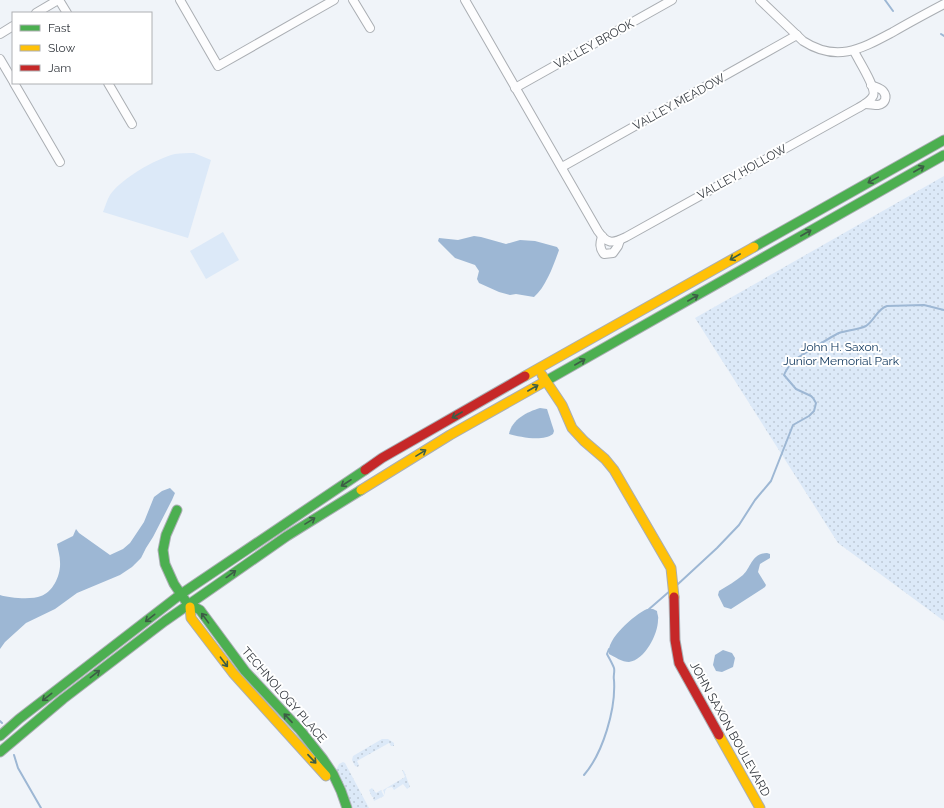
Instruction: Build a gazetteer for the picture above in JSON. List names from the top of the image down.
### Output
{
  "streets": {
    "main road": ["TECHNOLOGY PLACE", "JOHN SAXON BOULEVARD"],
    "street": ["VALLEY BROOK", "VALLEY MEADOW", "VALLEY HOLLOW"]
  },
  "crossings": [
    ["VALLEY BROOK", "VALLEY HOLLOW"],
    ["VALLEY MEADOW", "VALLEY HOLLOW"]
  ],
  "parks": ["John H. Saxon, Junior Memorial Park"],
  "legend": ["Fast", "Slow", "Jam"]
}
